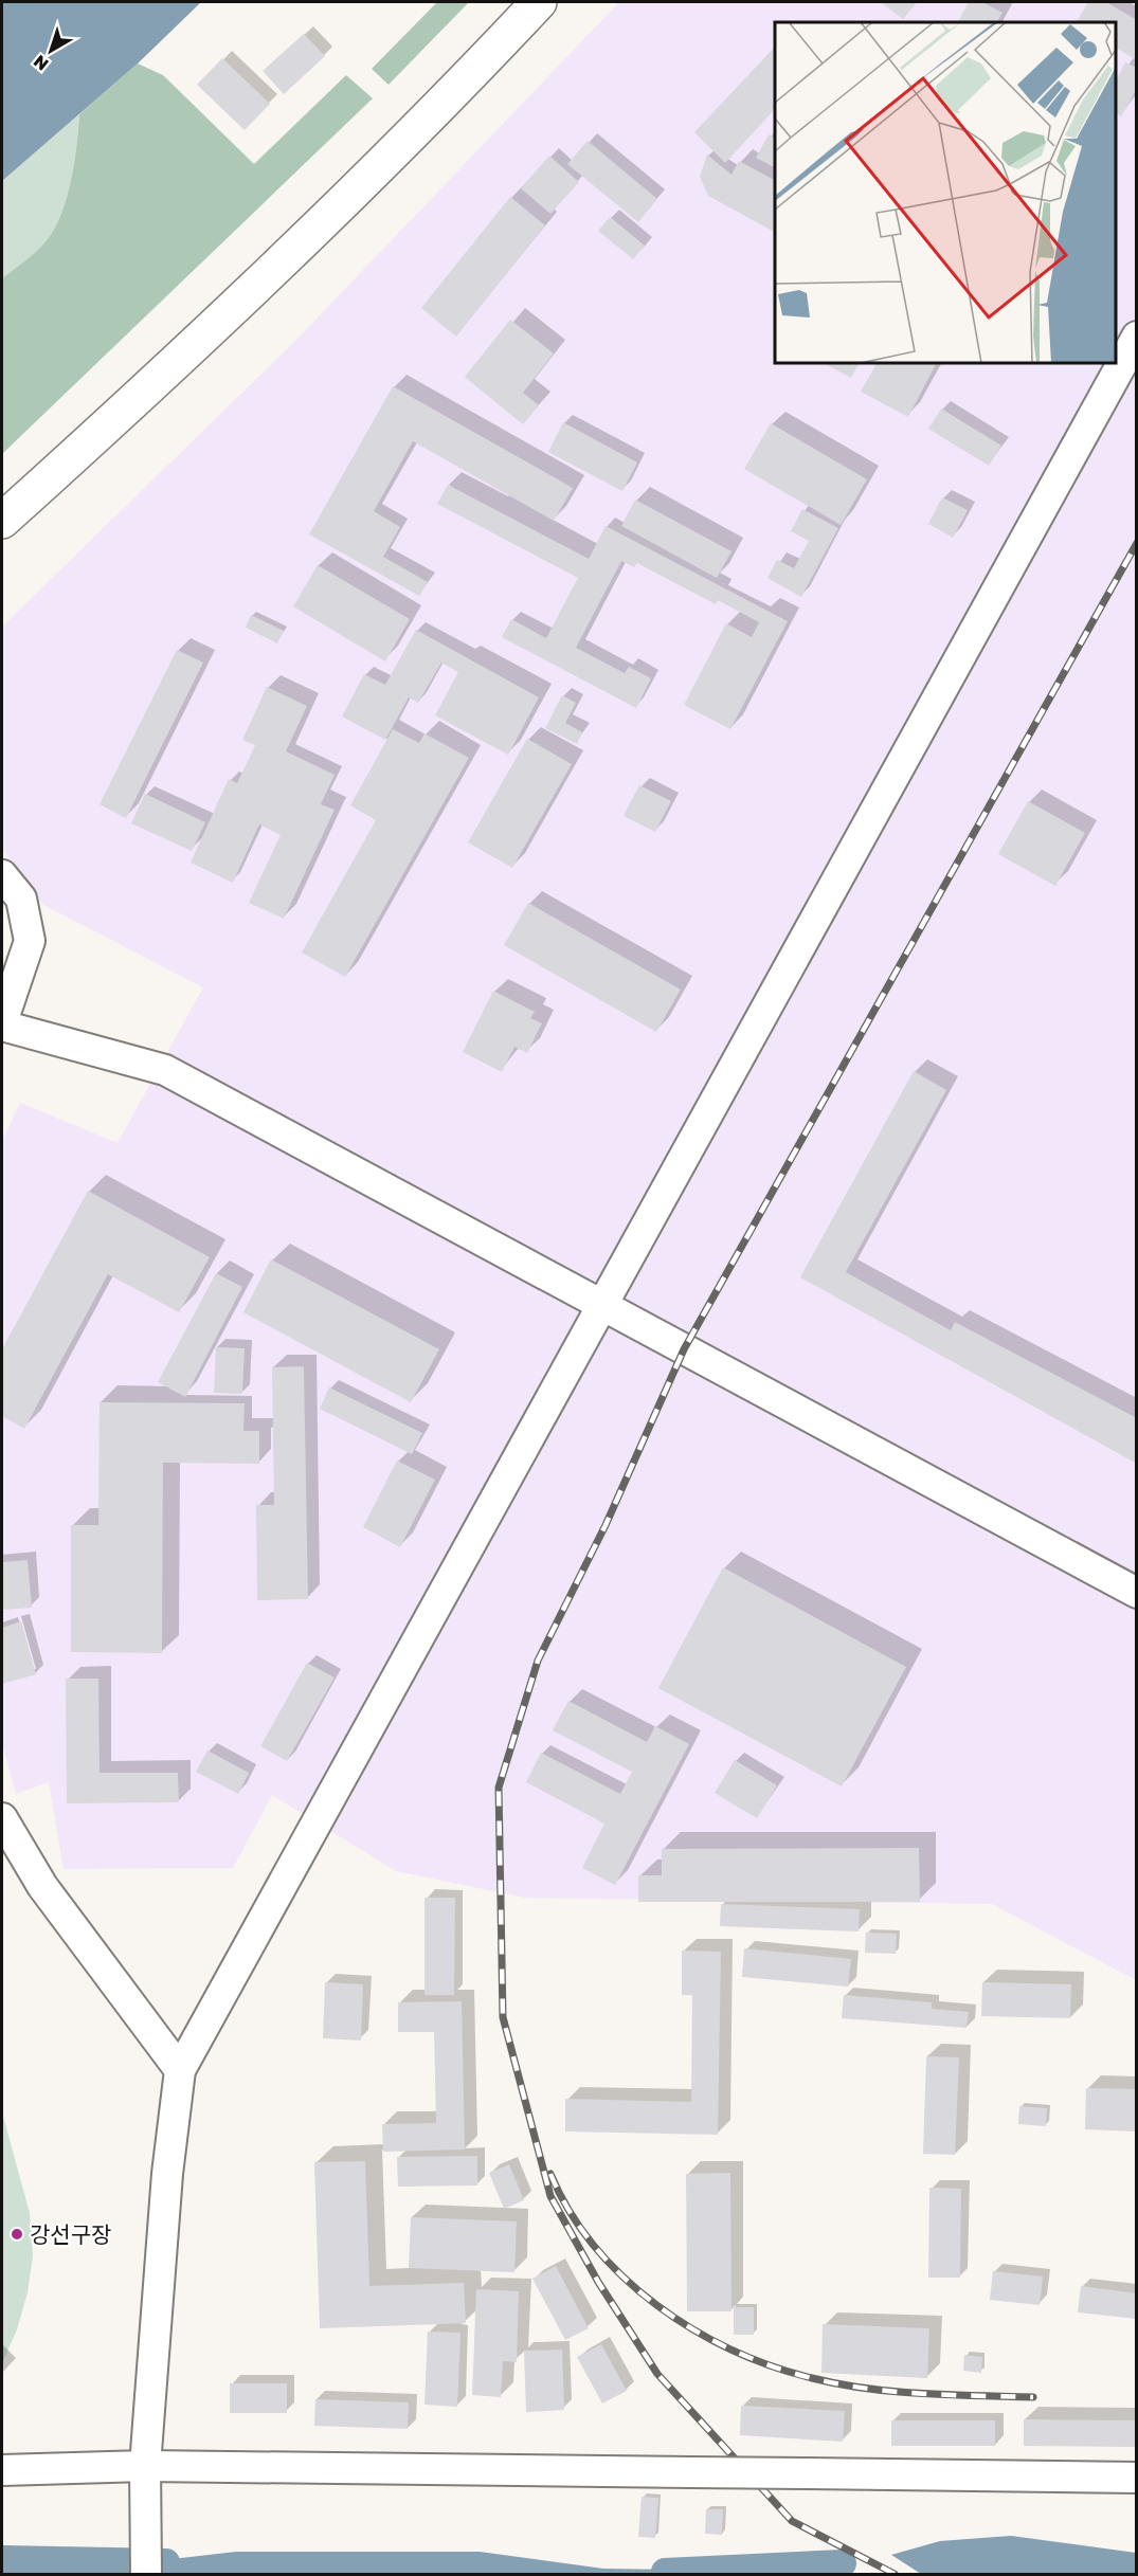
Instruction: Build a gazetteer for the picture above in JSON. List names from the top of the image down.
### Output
{
  "places": ["강선구장"],
  "north": "bottom left"
}
